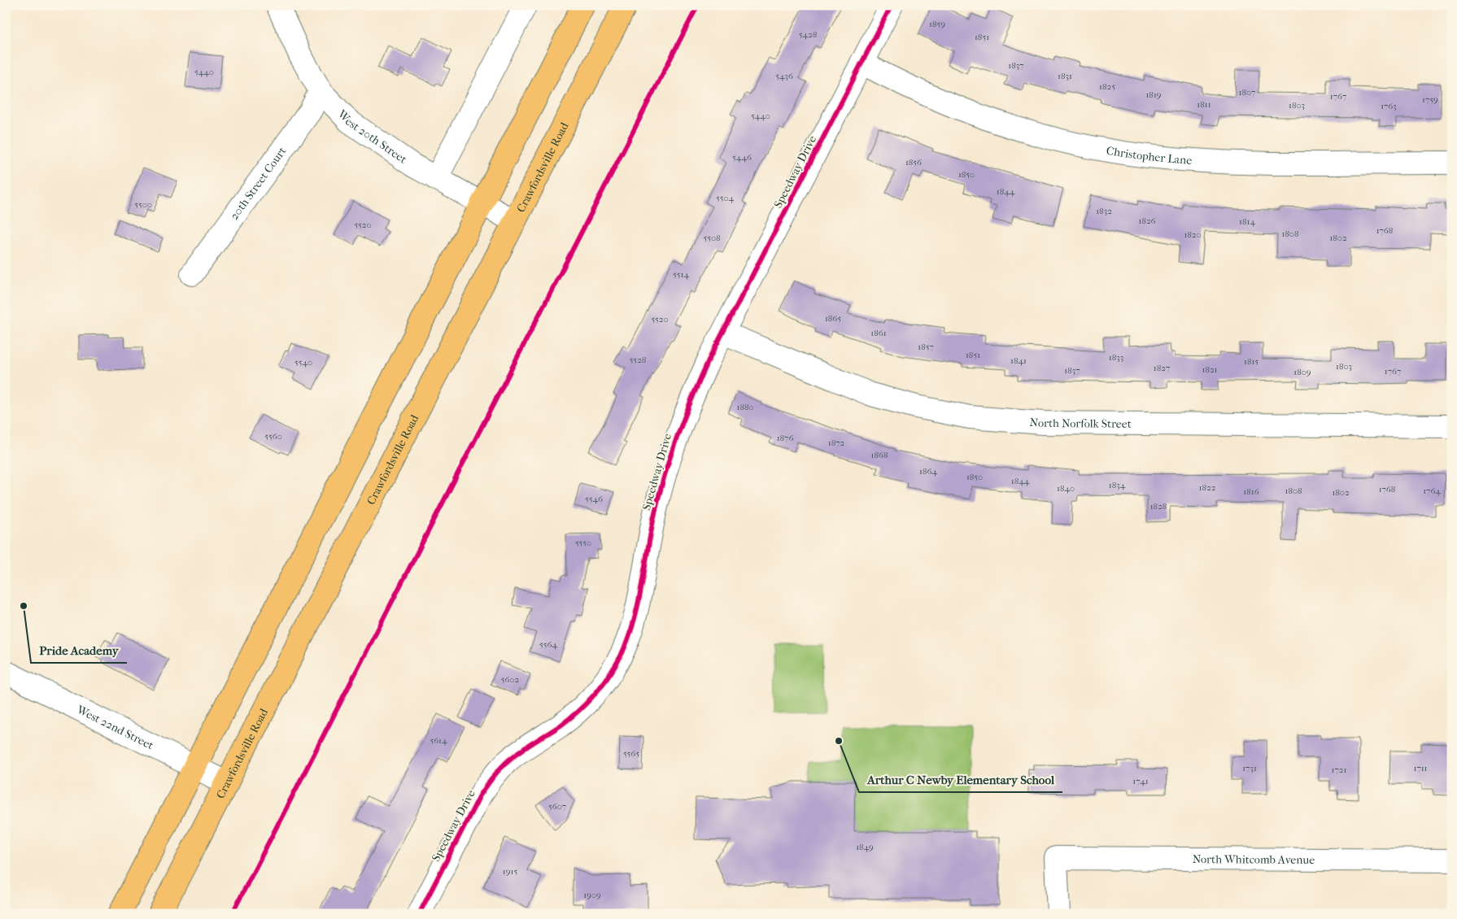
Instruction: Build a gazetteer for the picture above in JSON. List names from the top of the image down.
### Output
{
  "streets": {
    "main road": ["Crawfordsville Road"],
    "street": [
      "West 20th Street",
      "Christopher Lane",
      "Speedway Drive",
      "20th Street Court",
      "North Norfolk Street",
      "West 22nd Street",
      "North Whitcomb Avenue"
    ]
  },
  "crossings": [
    ["West 20th Street", "Crawfordsville Road"],
    ["West 20th Street", "20th Street Court"],
    ["Christopher Lane", "Speedway Drive"],
    ["Crawfordsville Road", "West 22nd Street"],
    ["Speedway Drive", "North Norfolk Street"]
  ],
  "places": ["Pride Academy", "Arthur C Newby Elementary School"],
  "house_numbers": [
    "1859",
    "5428",
    "1851",
    "1837",
    "5440",
    "5436",
    "1831",
    "1825",
    "1807",
    "1819",
    "1767",
    "1759",
    "1811",
    "1803",
    "1763",
    "5440",
    "5446",
    "1856",
    "1850",
    "1844",
    "5504",
    "5500",
    "1832",
    "1826",
    "1814",
    "5520",
    "1768",
    "1808",
    "1820",
    "5508",
    "1802",
    "5514",
    "1865",
    "5520",
    "1861",
    "1857",
    "1851",
    "1833",
    "5528",
    "1841",
    "1815",
    "5540",
    "1803",
    "1827",
    "1821",
    "1837",
    "1767",
    "1809",
    "1880",
    "5560",
    "1876",
    "1872",
    "1868",
    "1864",
    "1850",
    "1844",
    "1834",
    "1822",
    "1840",
    "1768",
    "1808",
    "1764",
    "1816",
    "1802",
    "5546",
    "1828",
    "5550",
    "5564",
    "5602",
    "5614",
    "5565",
    "1731",
    "1711",
    "1721",
    "1741",
    "5607",
    "1849",
    "1915",
    "1909"
  ]
}
